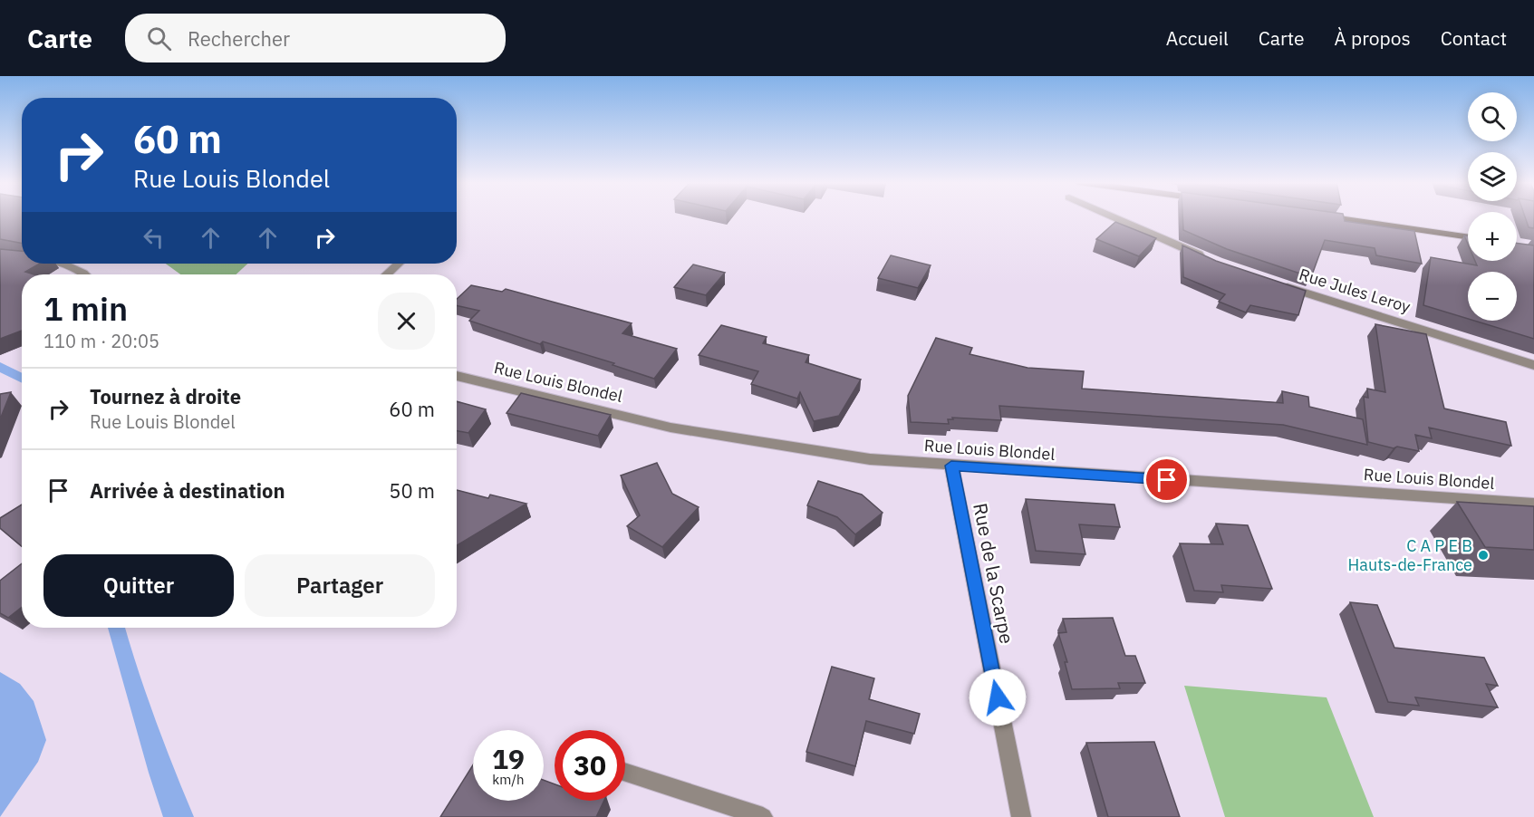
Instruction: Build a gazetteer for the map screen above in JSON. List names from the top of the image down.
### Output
{
  "streets": {
    "street": ["Rue Jules Leroy", "Rue Louis Blondel", "Rue de la Scarpe"]
  },
  "crossings": [
    ["Rue Louis Blondel", "Rue de la Scarpe"]
  ],
  "places": ["C A P E B Hauts-de-France"],
  "page": {
    "header": "Carte",
    "search": "Rechercher",
    "nav": [
      "Accueil",
      "Carte",
      "À propos",
      "Contact"
    ],
    "map_buttons": ["+", "−"],
    "turn": ["60 m", "Rue Louis Blondel"],
    "heading": ["1 min", "110 m · 20:05"],
    "list": [
      {
        "name": "Tournez à droite",
        "note": "Rue Louis Blondel",
        "value": "60 m"
      },
      {
        "name": "Arrivée à destination",
        "value": "50 m"
      }
    ],
    "buttons": ["Quitter", "Partager"],
    "speed": "19 km/h",
    "limit": "30"
  }
}
